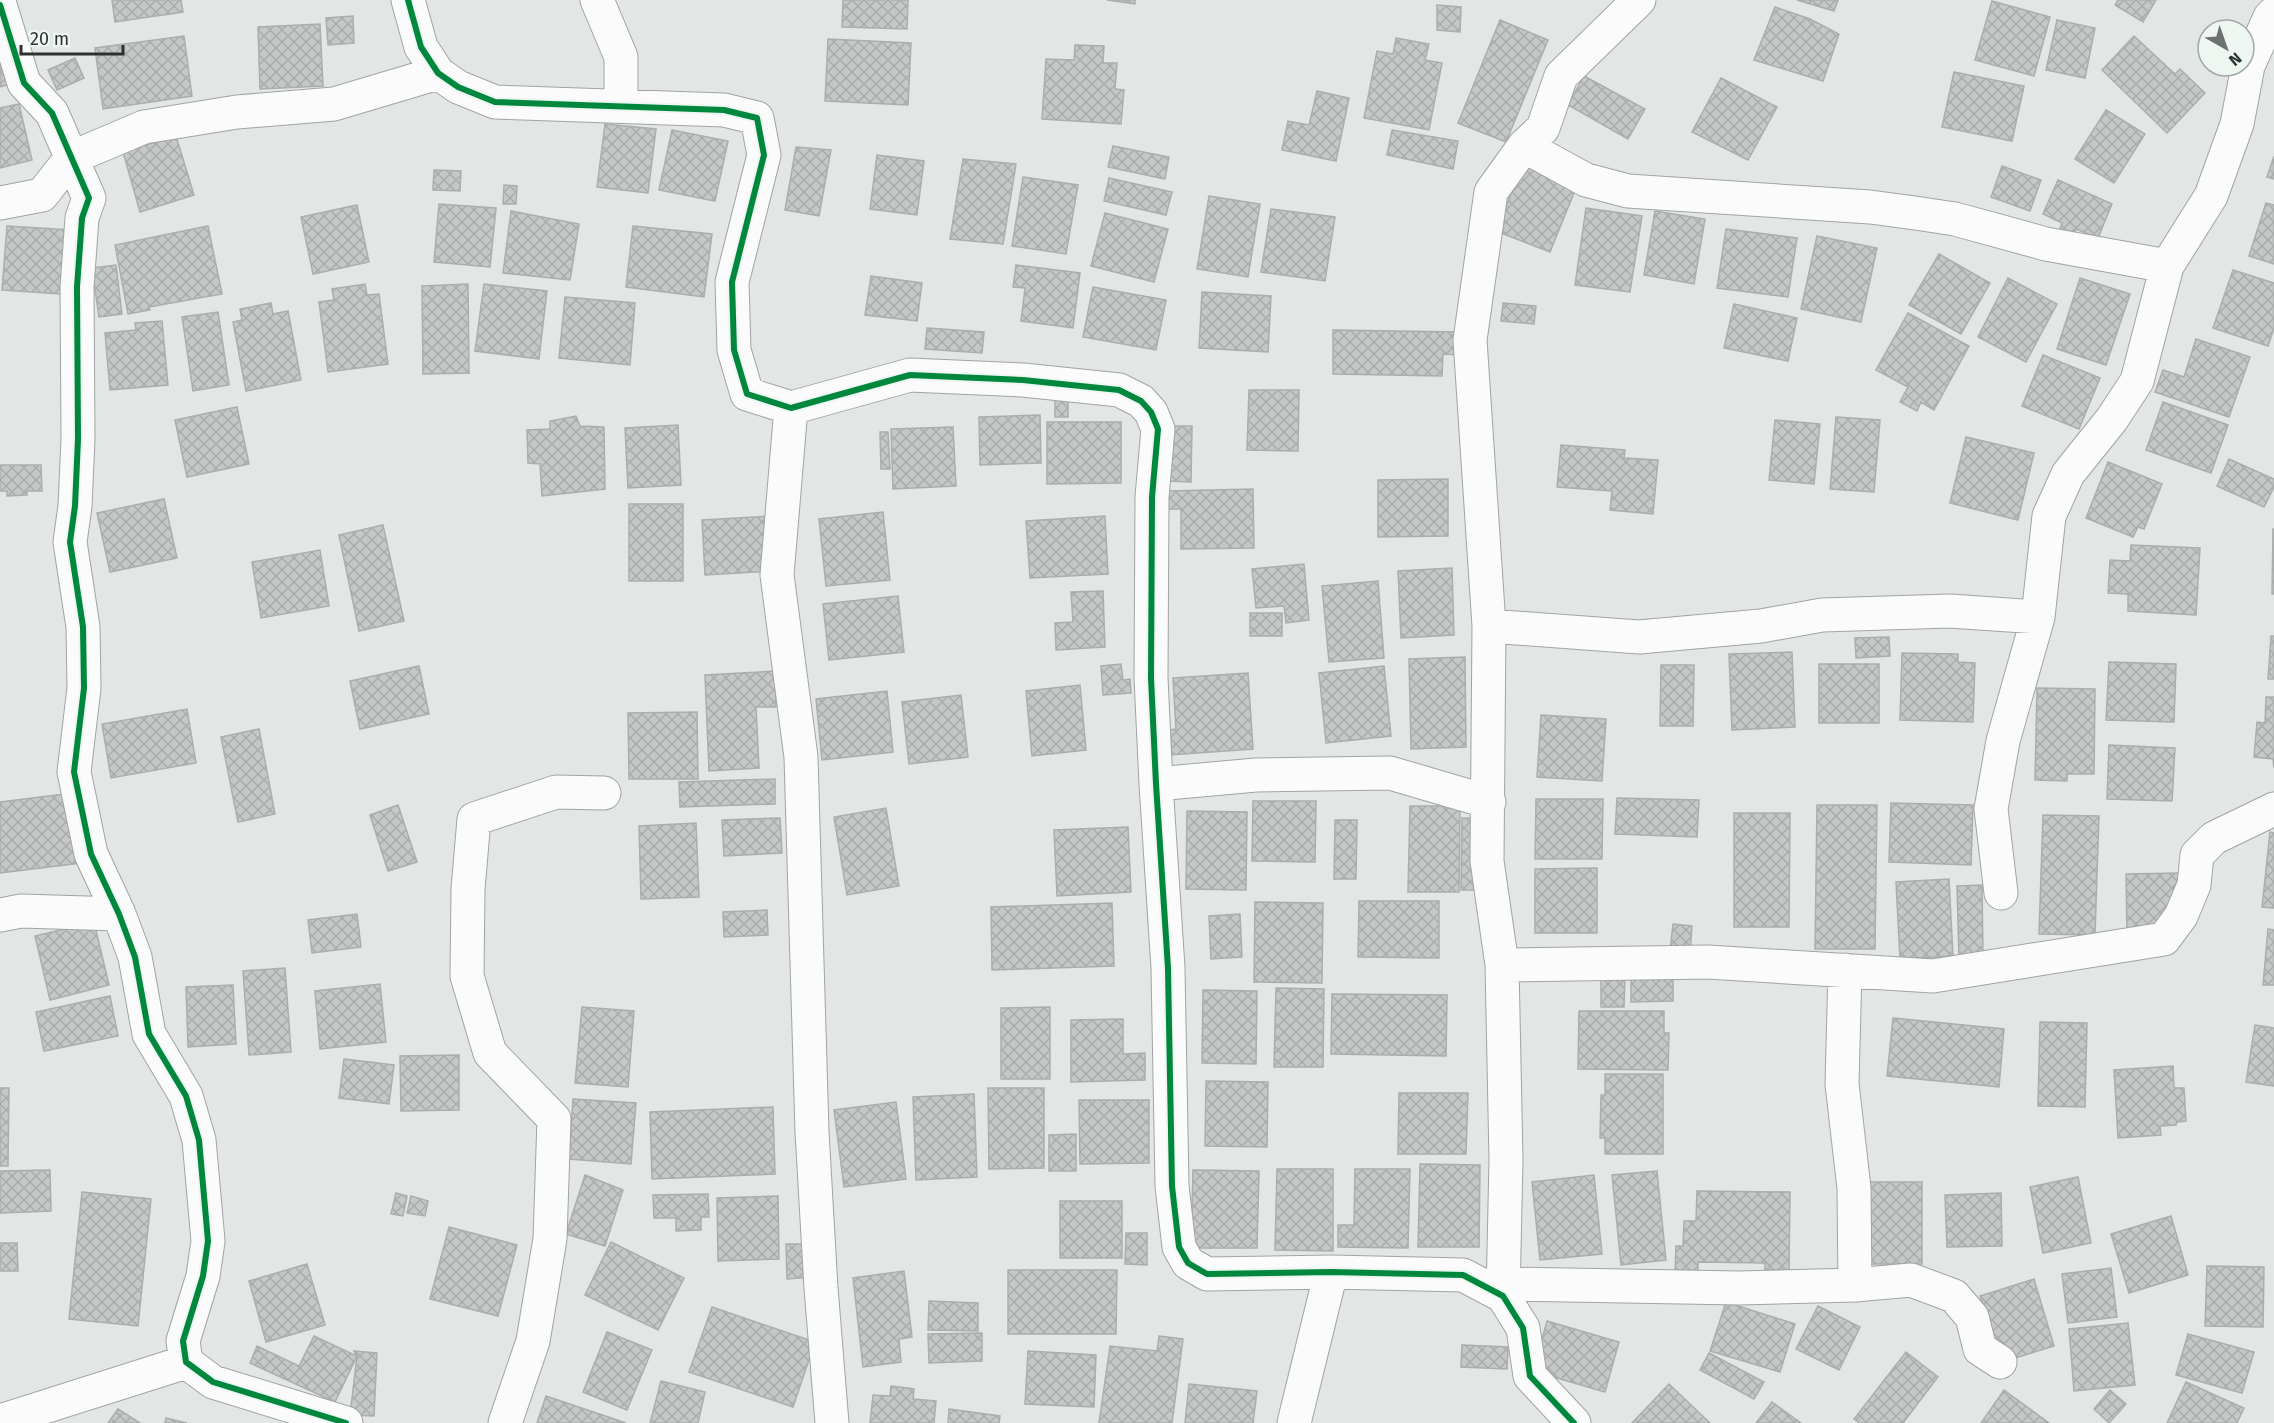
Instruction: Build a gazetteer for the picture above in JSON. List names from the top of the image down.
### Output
{
  "scale_bar": "20 m",
  "north": "bottom right"
}
